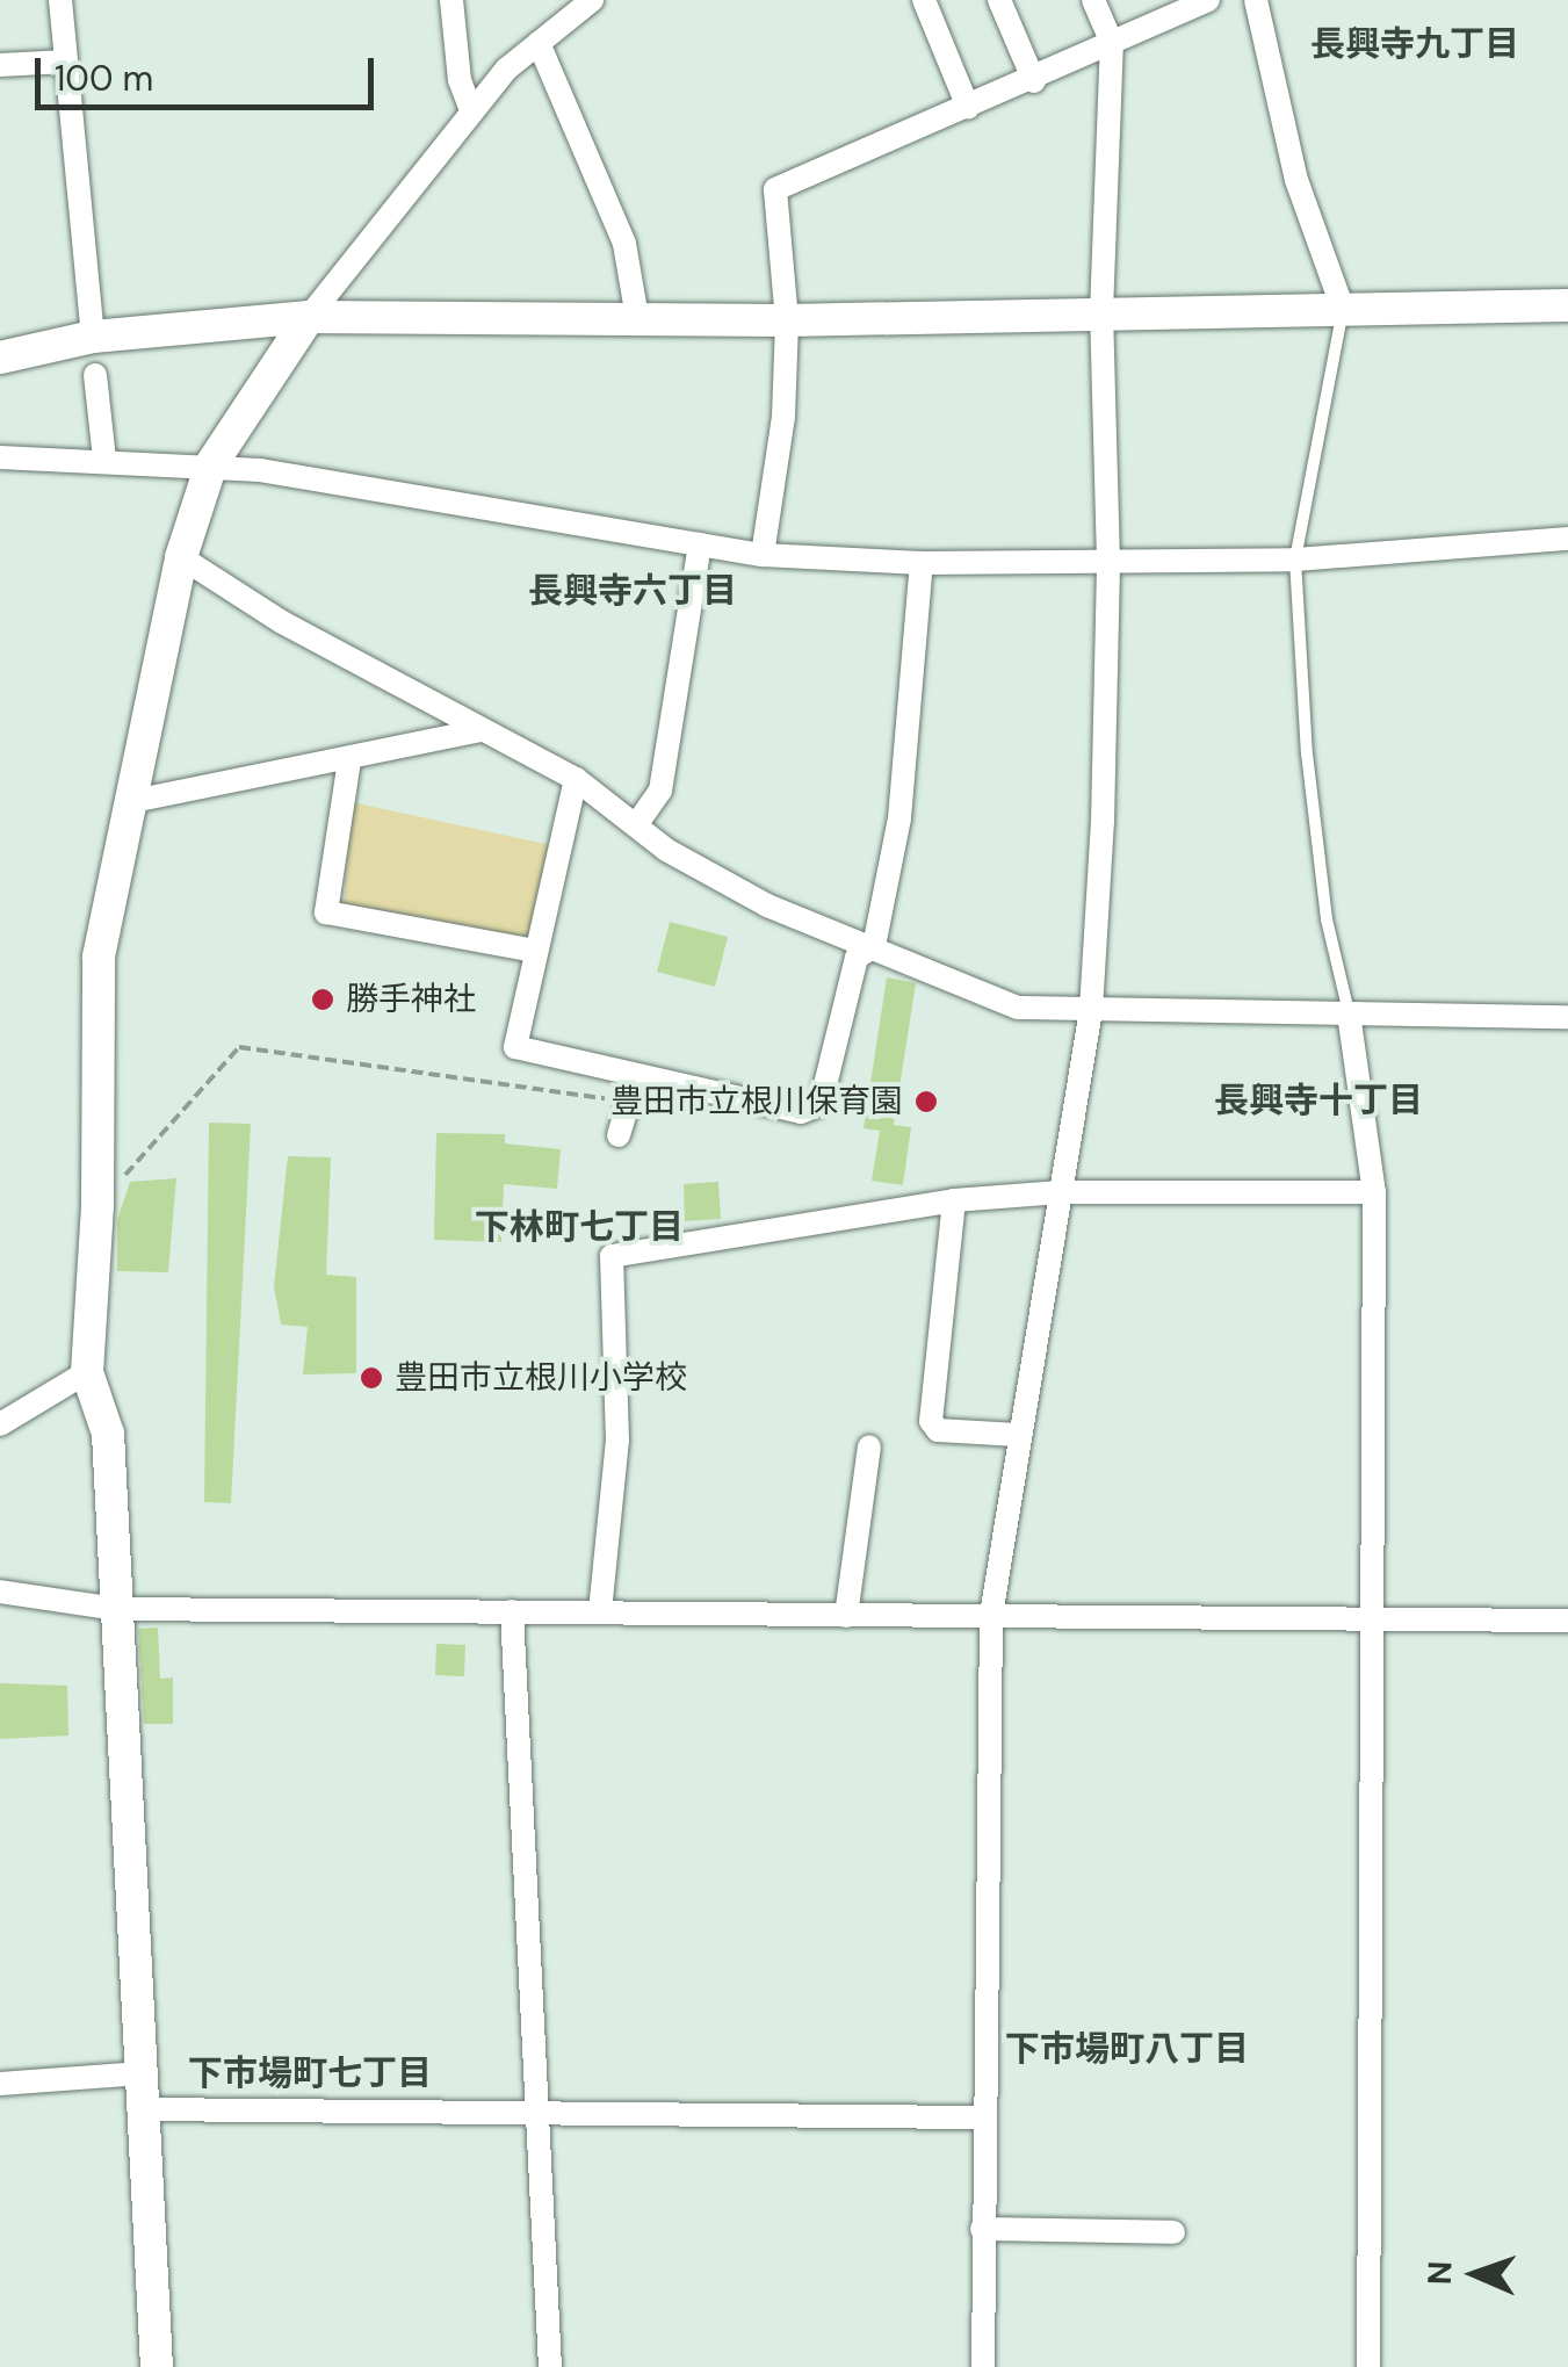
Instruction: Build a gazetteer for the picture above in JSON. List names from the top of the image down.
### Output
{
  "districts": [
    "長興寺九丁目",
    "長興寺六丁目",
    "長興寺十丁目",
    "下林町七丁目",
    "下市場町八丁目",
    "下市場町七丁目"
  ],
  "places": ["勝手神社", "豊田市立根川保育園", "豊田市立根川小学校"],
  "scale_bar": "100 m",
  "north": "left"
}
